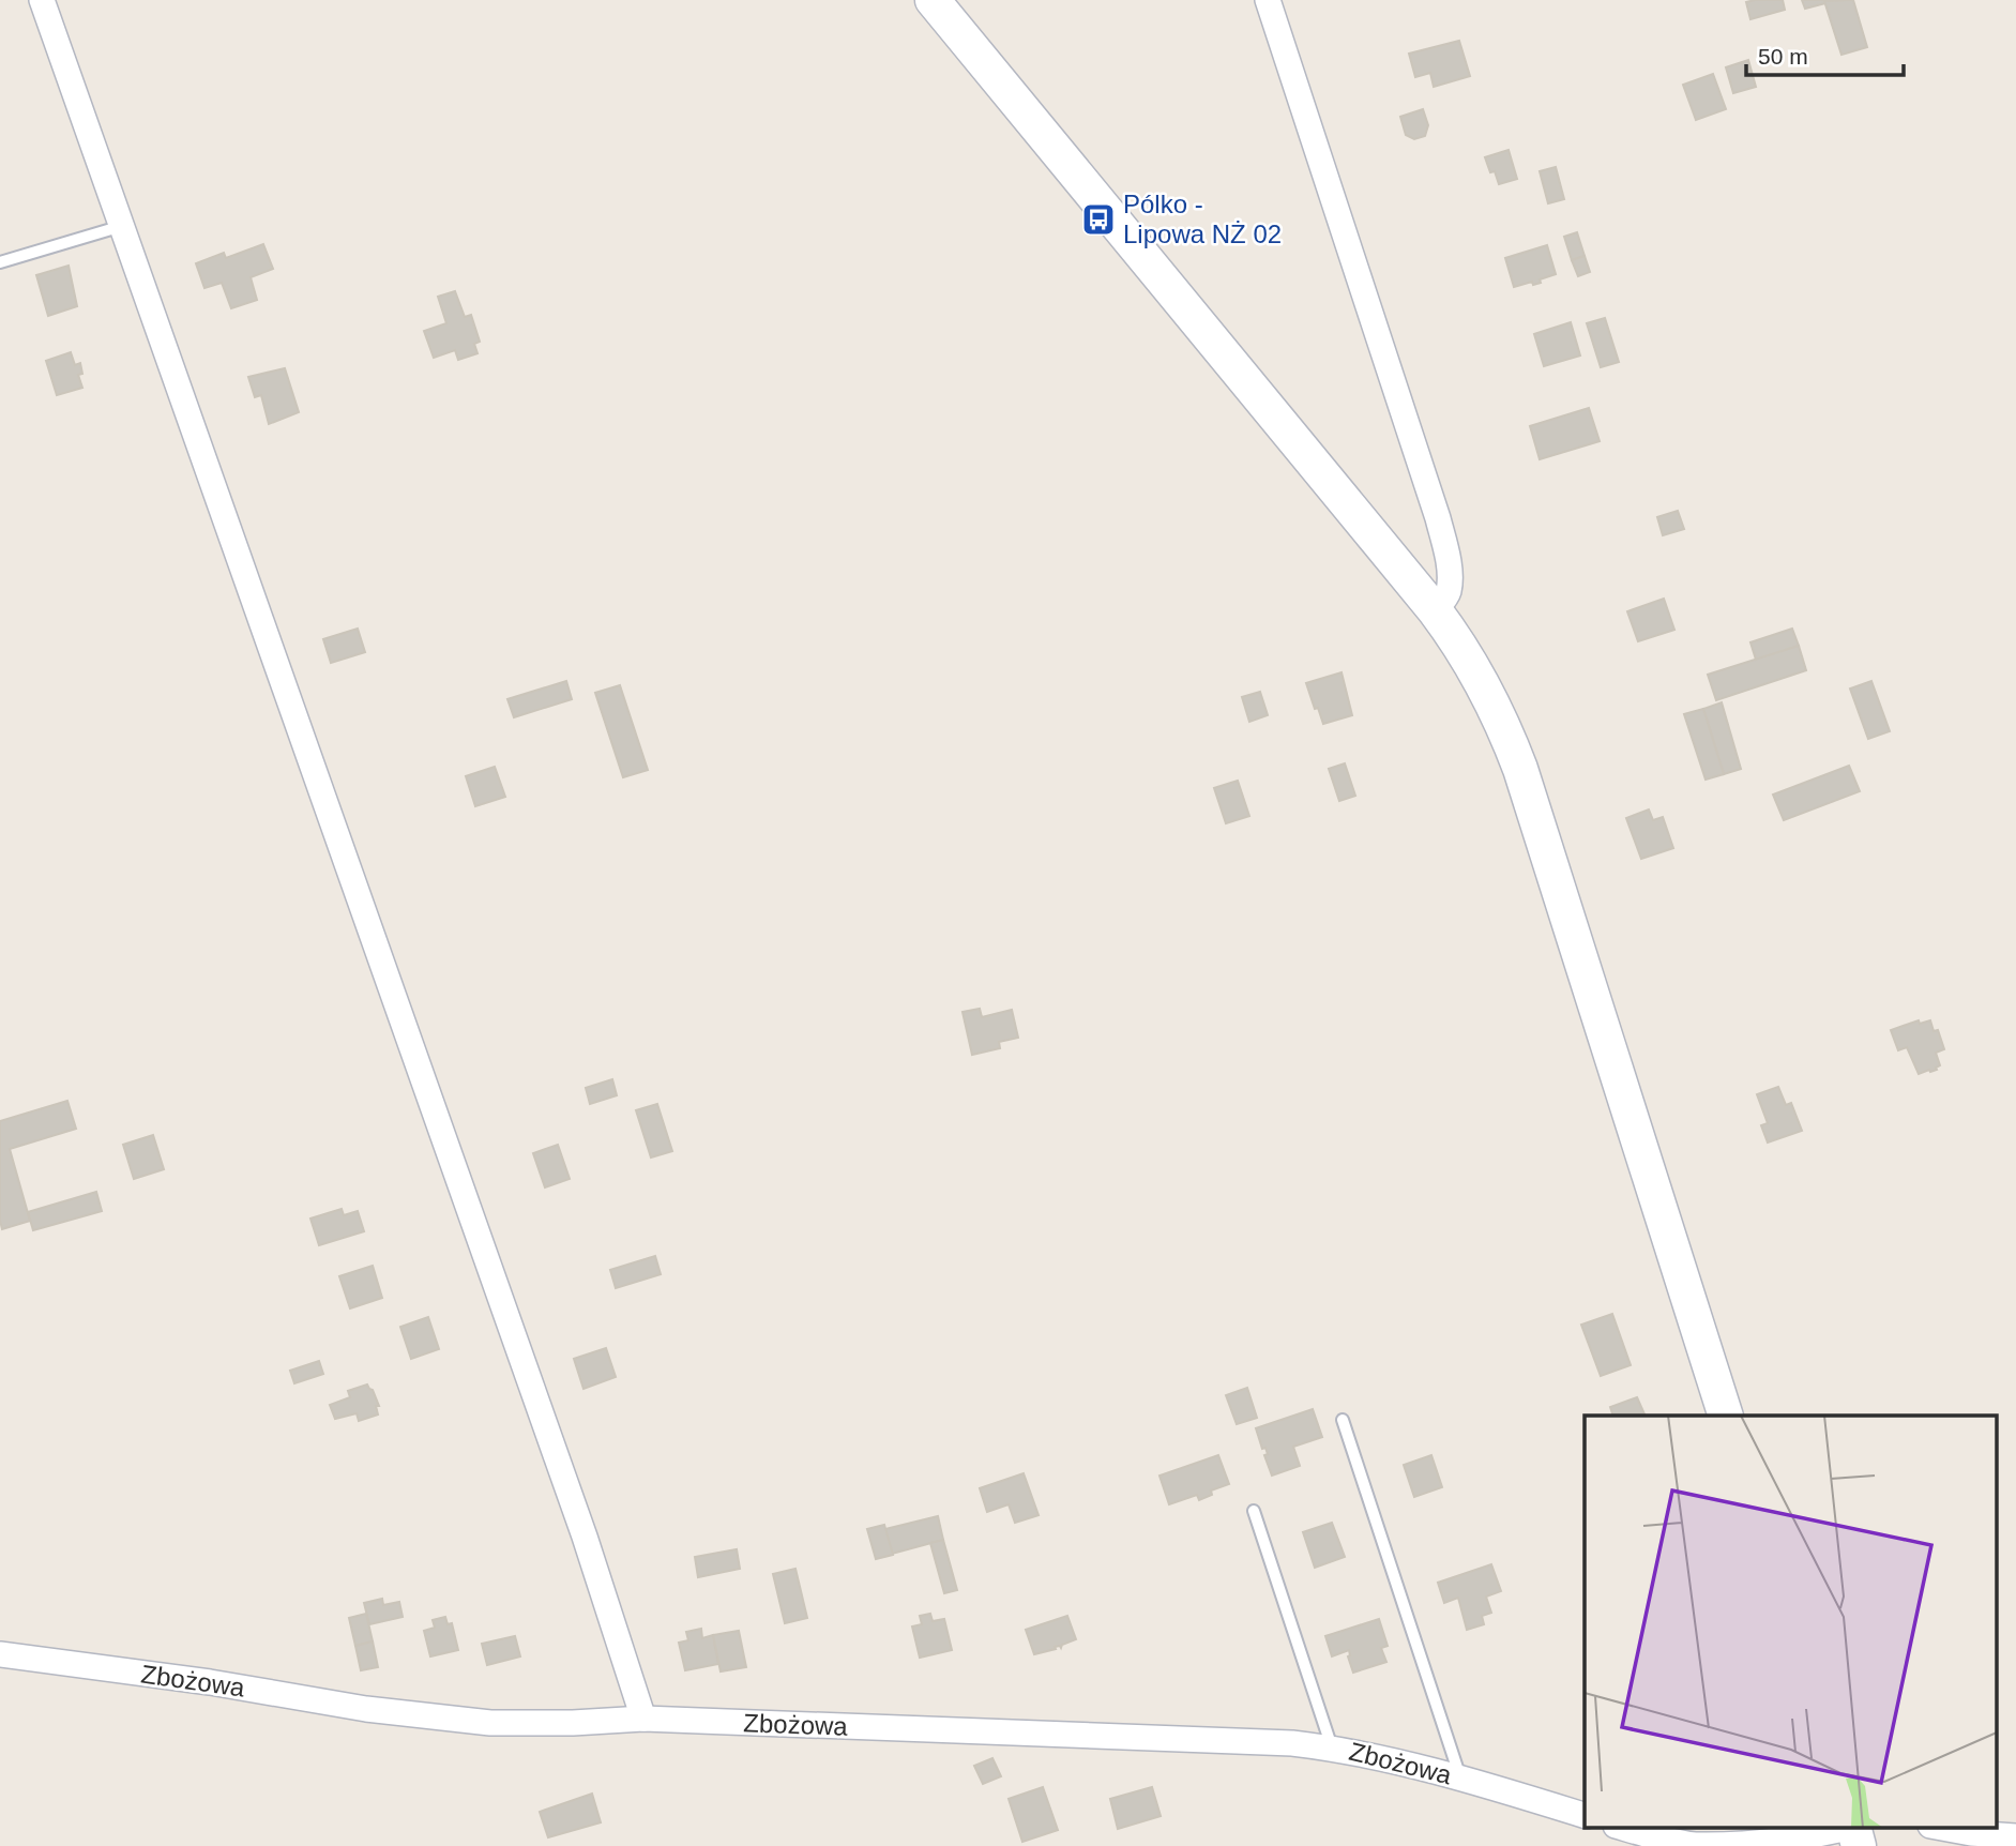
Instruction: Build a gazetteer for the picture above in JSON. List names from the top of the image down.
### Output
{
  "streets": {
    "street": ["Zbożowa"]
  },
  "places": {
    "bus stop": ["Pólko - Lipowa NŻ 02"]
  },
  "scale_bar": "50 m"
}
